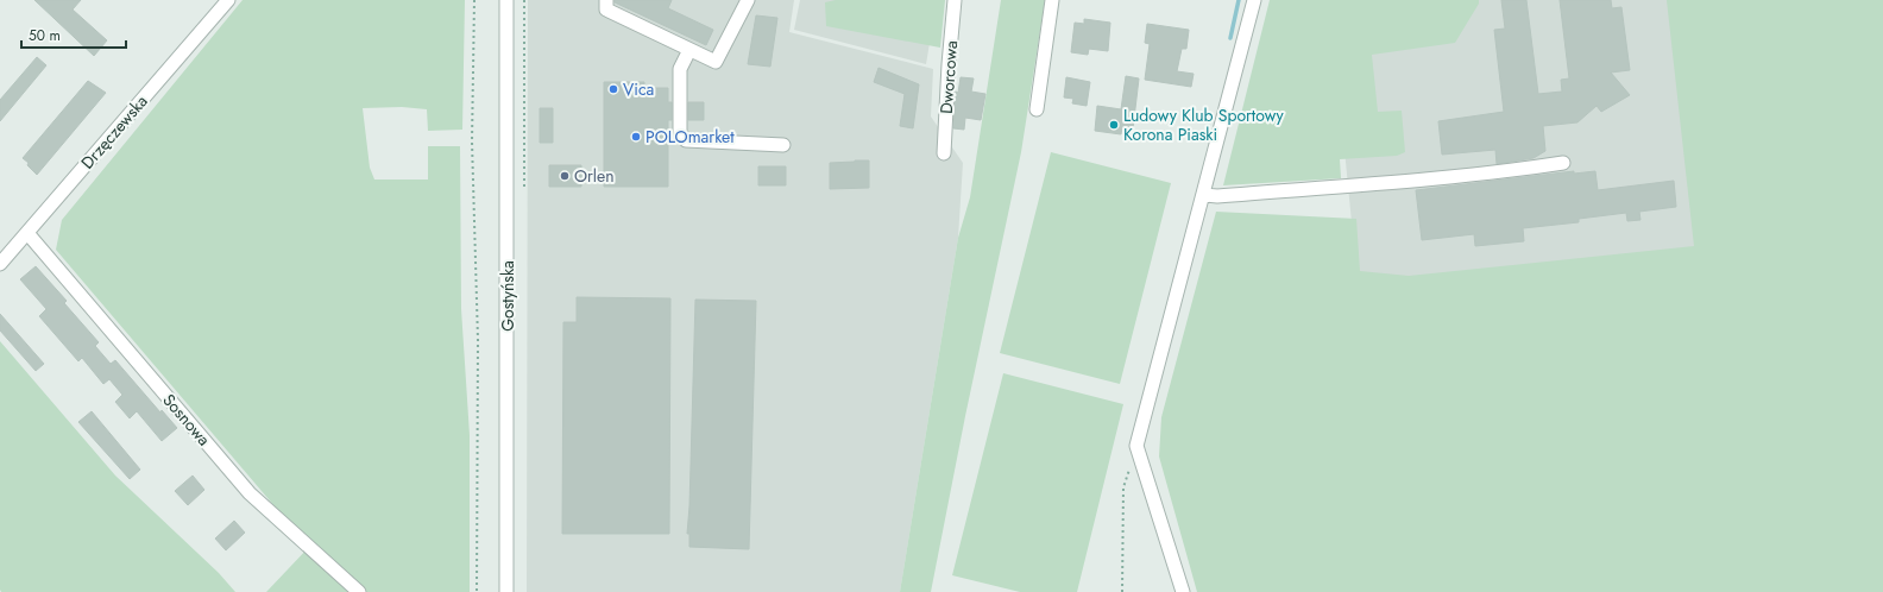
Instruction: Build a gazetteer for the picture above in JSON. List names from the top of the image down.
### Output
{
  "streets": {
    "street": [
      "Dworcowa",
      "Drzęczewska",
      "Gostyńska",
      "Sosnowa"
    ]
  },
  "crossings": [
    ["Drzęczewska", "Sosnowa"]
  ],
  "places": [
    "Vica",
    "Ludowy Klub Sportowy Korona Piaski",
    "POLOmarket",
    "Orlen"
  ],
  "scale_bar": "50 m"
}
